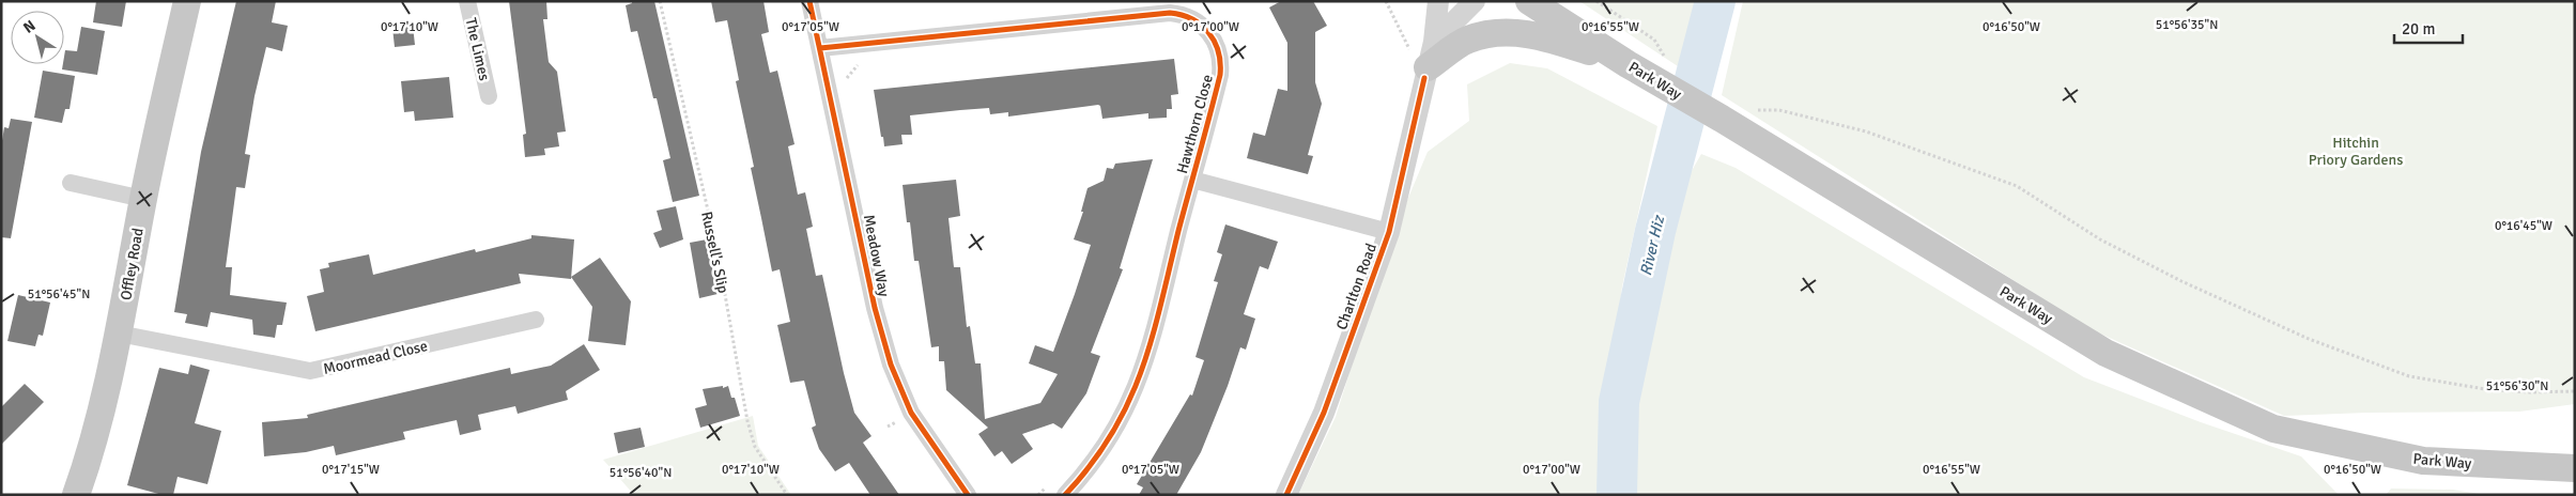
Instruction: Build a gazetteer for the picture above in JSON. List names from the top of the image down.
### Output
{
  "streets": {
    "main road": ["Park Way", "Offley Road"],
    "street": [
      "The Limes",
      "Hawthorn Close",
      "Meadow Way",
      "Charlton Road",
      "Moormead Close"
    ],
    "path": ["Russell's Slip"]
  },
  "crossings": [
    ["Hawthorn Close", "Meadow Way"],
    ["Hawthorn Close", "Charlton Road"],
    ["Offley Road", "Moormead Close"]
  ],
  "water": ["River Hiz"],
  "parks": ["Hitchin Priory Gardens"],
  "scale_bar": "20 m",
  "north": "top left",
  "coordinates": [
    "51°56'35\"N",
    "0°17'10\"W",
    "0°17'05\"W",
    "0°17'00\"W",
    "0°16'55\"W",
    "0°16'50\"W",
    "0°16'45\"W",
    "51°56'45\"N",
    "51°56'30\"N",
    "0°17'15\"W",
    "51°56'40\"N"
  ]
}
